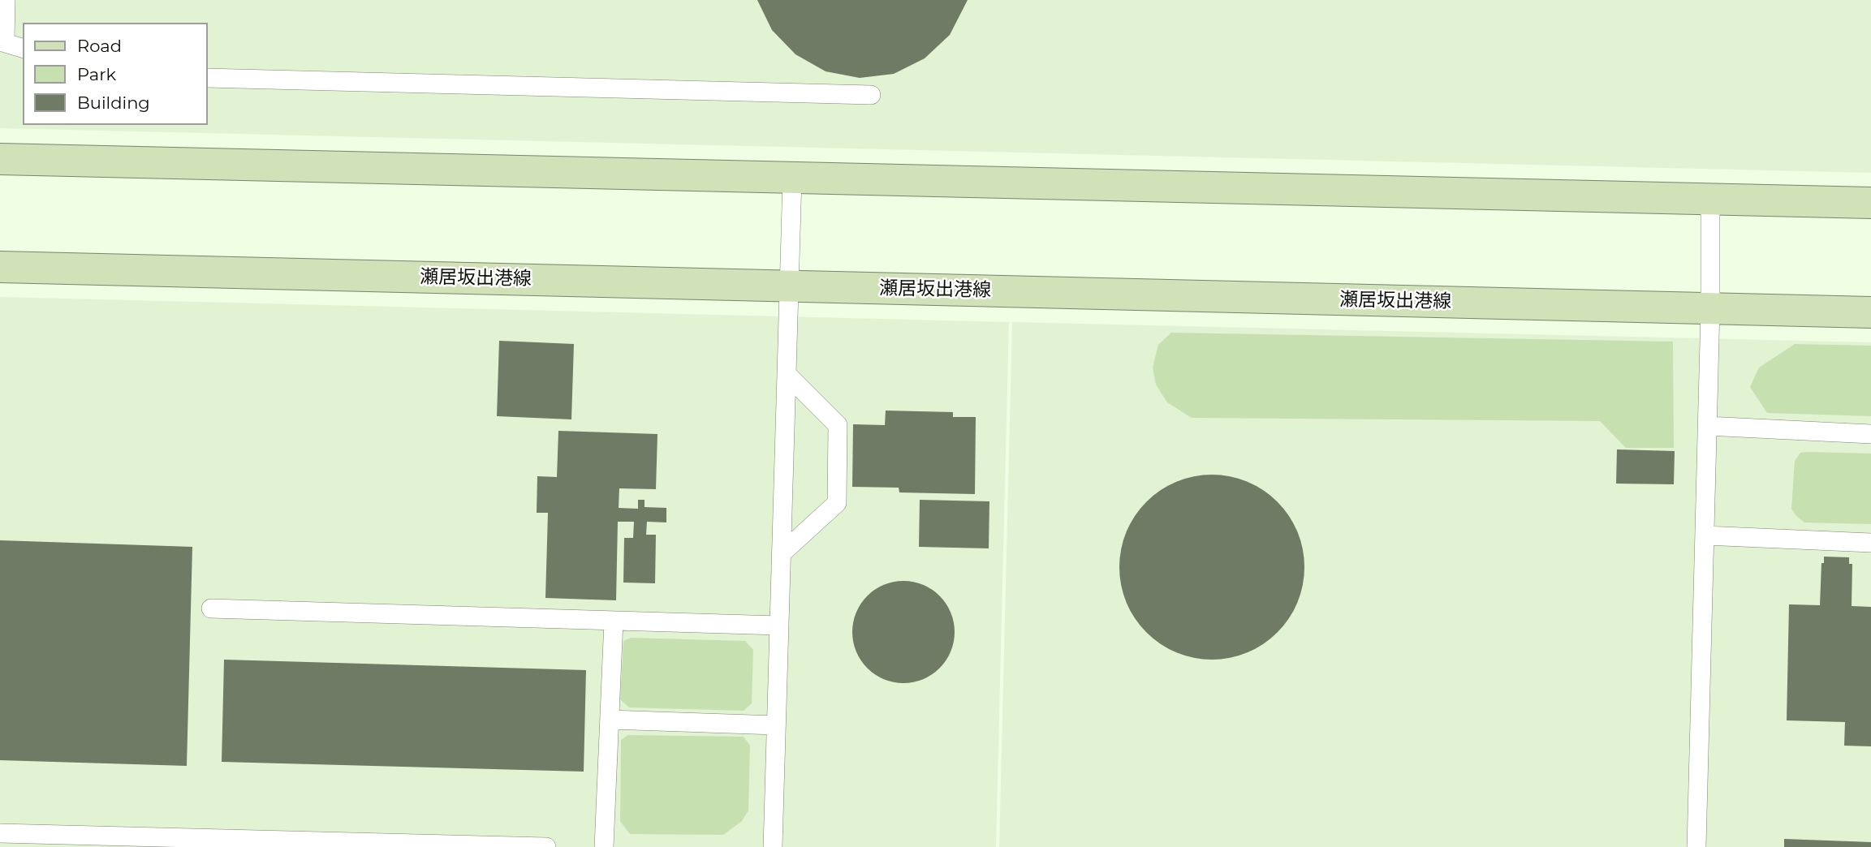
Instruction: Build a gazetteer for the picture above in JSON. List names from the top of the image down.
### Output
{
  "streets": {
    "main road": ["瀬居坂出港線"]
  },
  "legend": ["Road", "Park", "Building"]
}
